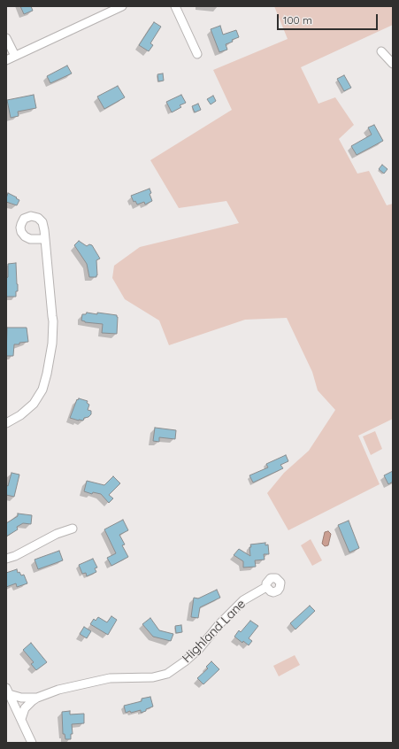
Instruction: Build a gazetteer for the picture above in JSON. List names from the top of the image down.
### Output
{
  "streets": {
    "street": ["Highland Lane"]
  },
  "scale_bar": "100 m"
}
